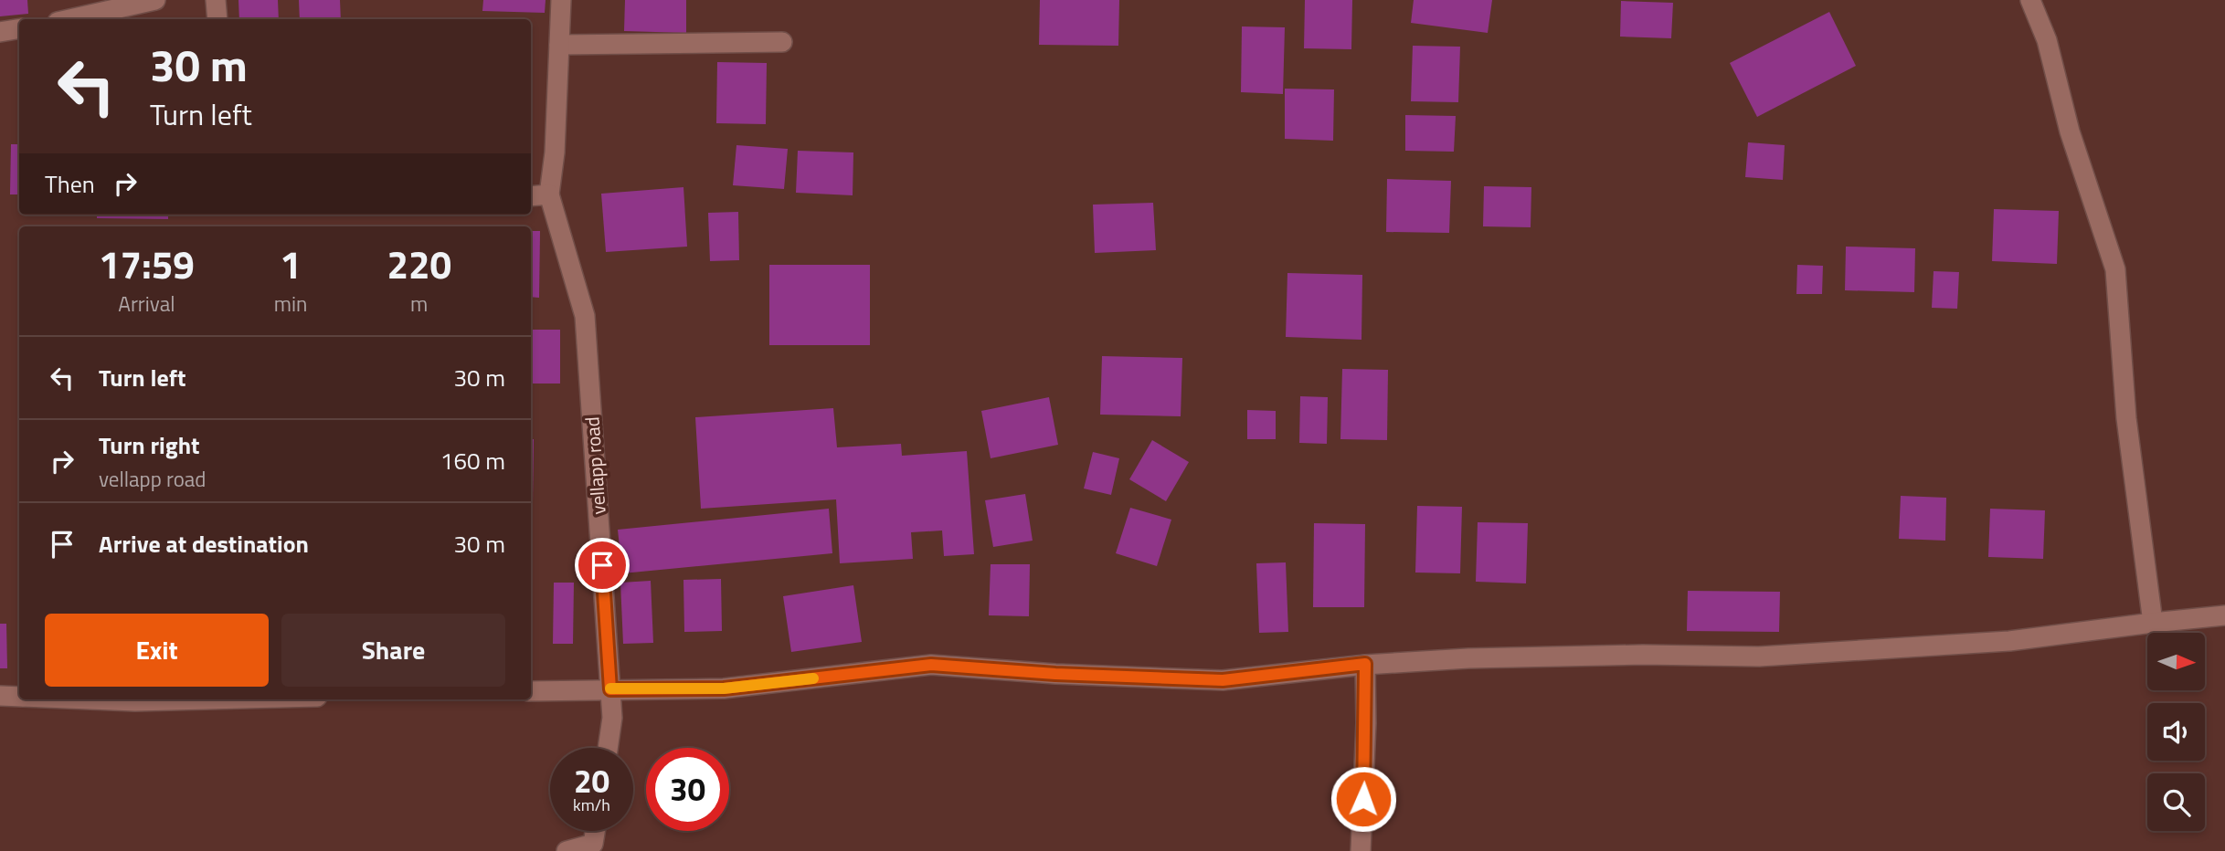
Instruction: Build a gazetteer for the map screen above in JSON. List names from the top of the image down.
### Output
{
  "streets": {
    "street": ["vellapp road"]
  },
  "north": "right",
  "page": {
    "turn": ["30 m", "Turn left"],
    "then": "Then",
    "eta": [
      "17:59",
      "Arrival",
      "1",
      "min",
      "220",
      "m"
    ],
    "list": [
      {
        "name": "Turn left",
        "value": "30 m"
      },
      {
        "name": "Turn right",
        "note": "vellapp road",
        "value": "160 m"
      },
      {
        "name": "Arrive at destination",
        "value": "30 m"
      }
    ],
    "buttons": ["Exit", "Share"],
    "speed": "20 km/h",
    "limit": "30"
  }
}
